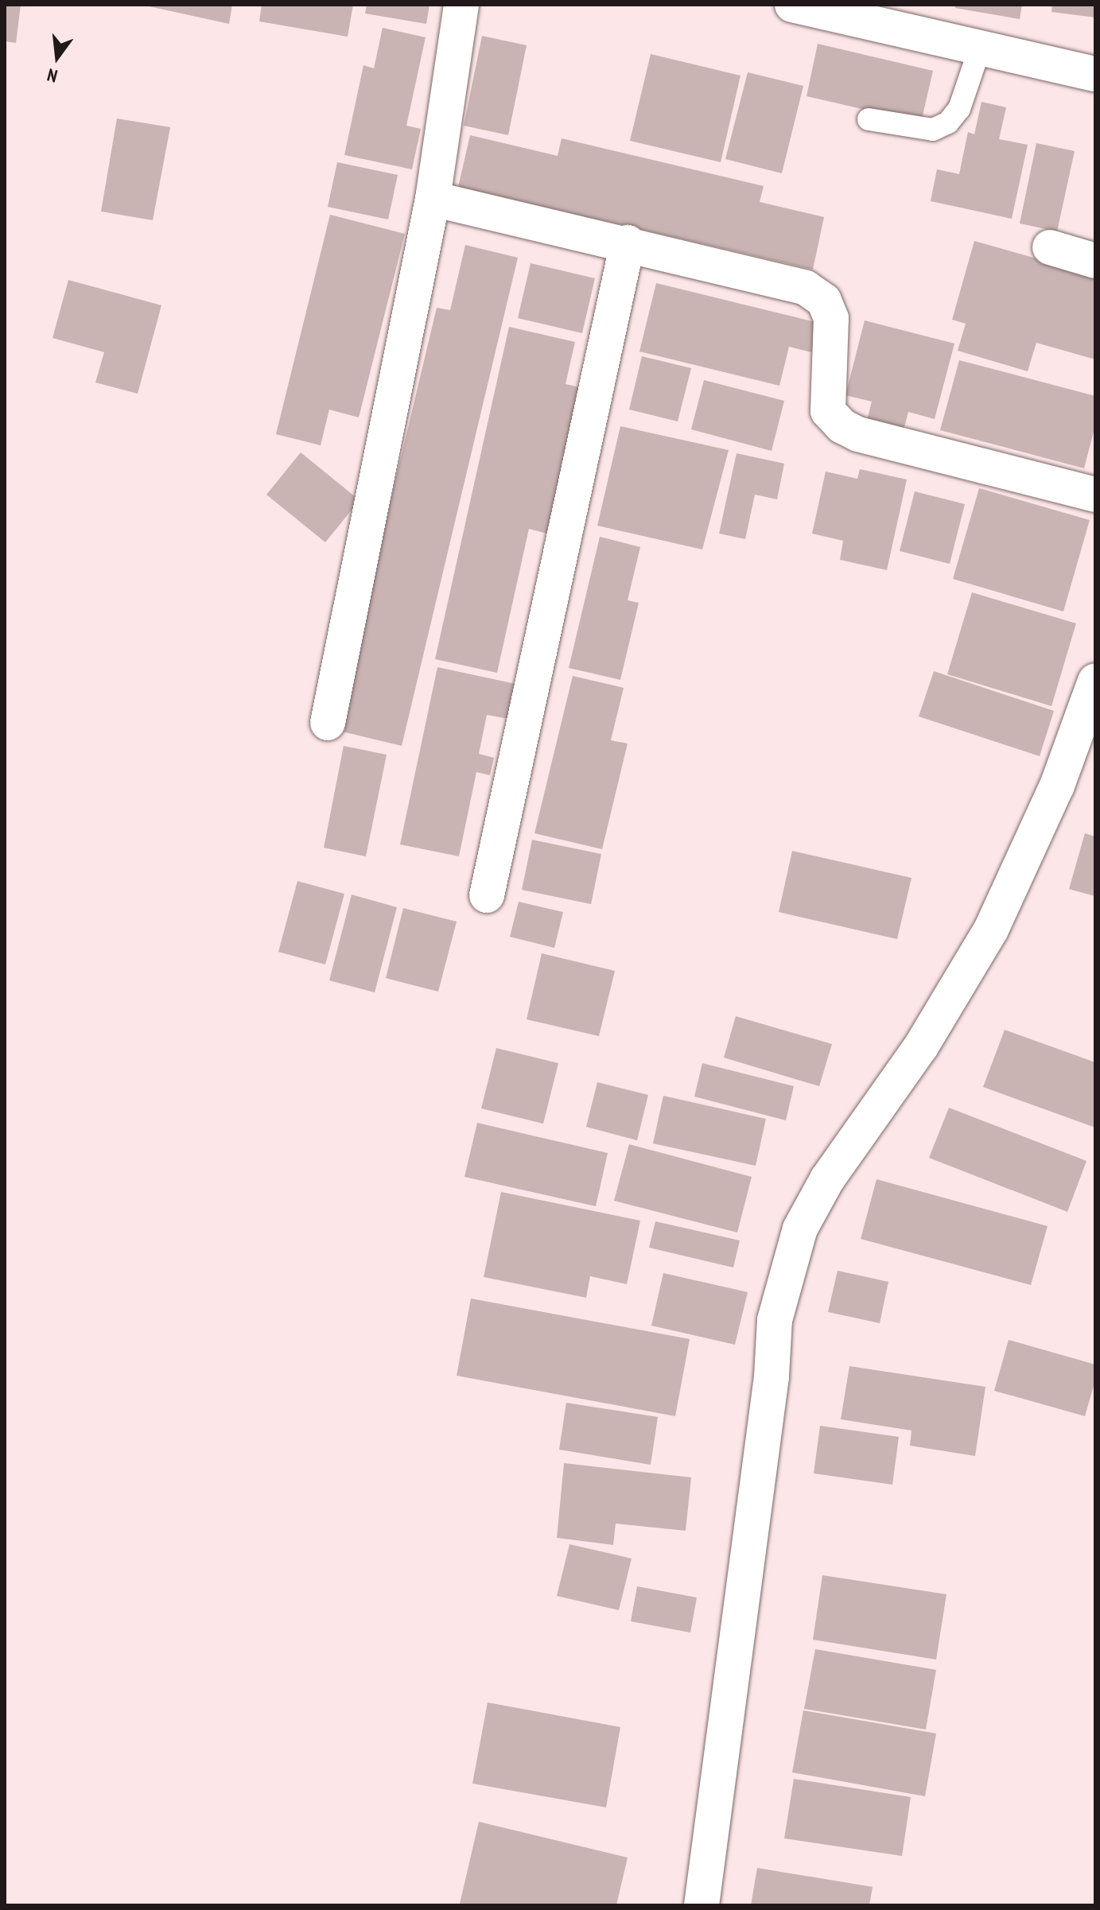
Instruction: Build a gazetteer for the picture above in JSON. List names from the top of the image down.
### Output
{
  "north": "bottom"
}
